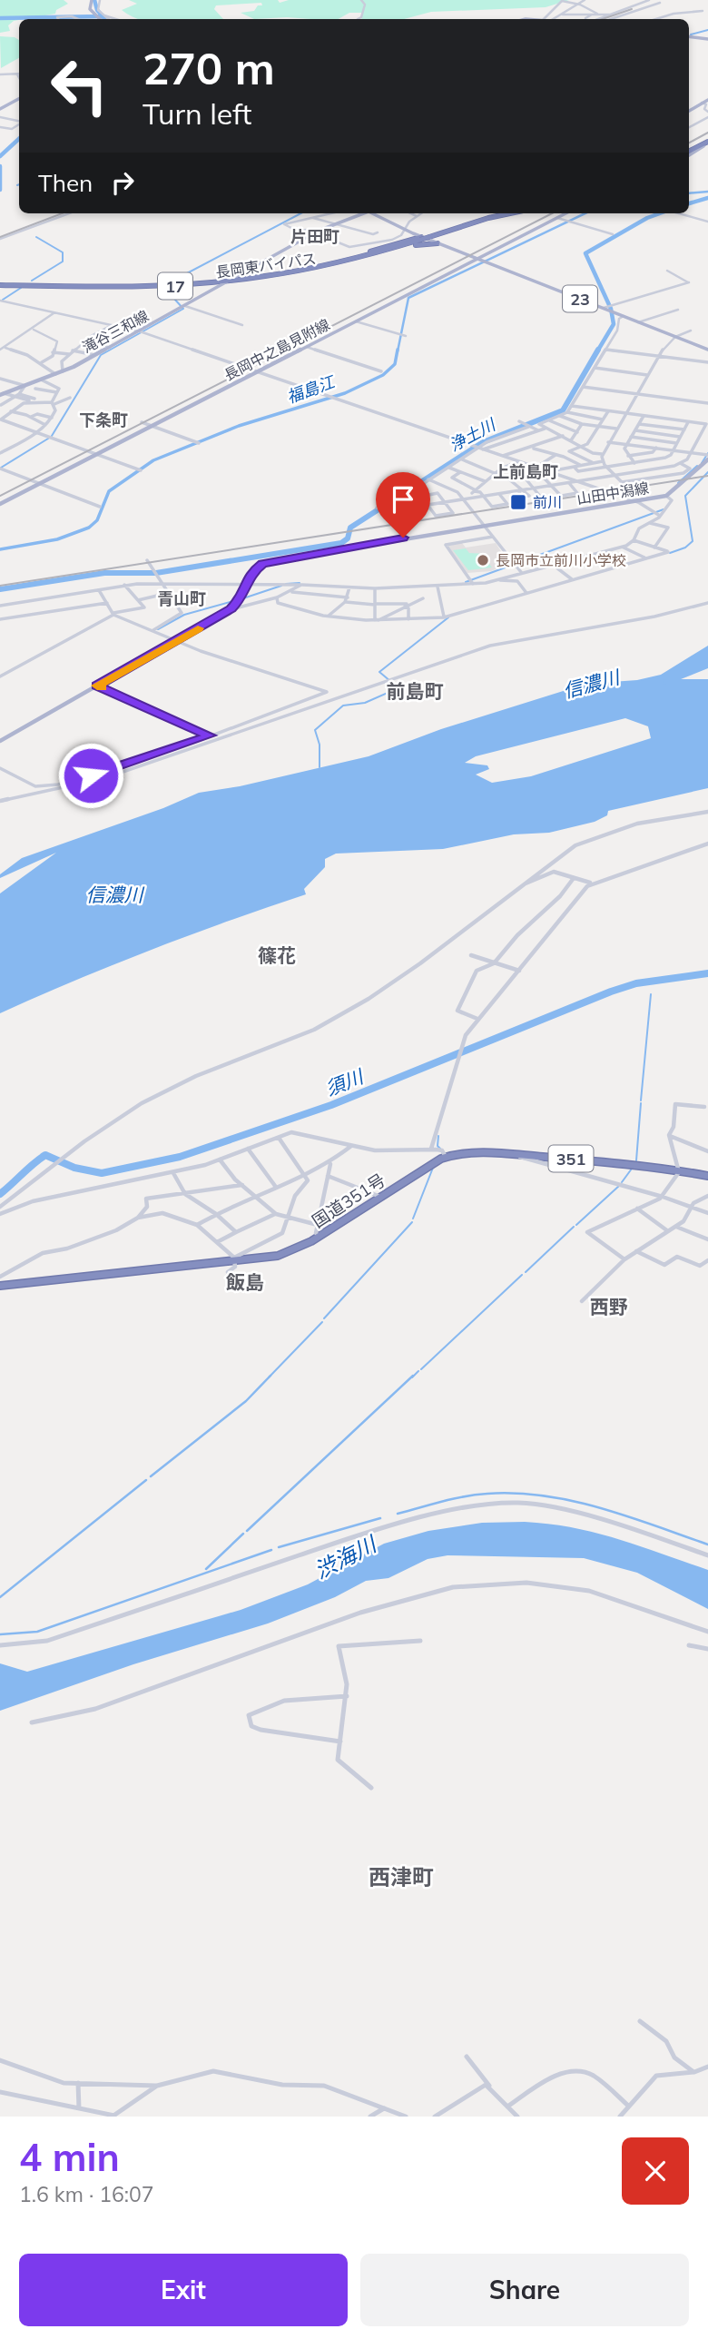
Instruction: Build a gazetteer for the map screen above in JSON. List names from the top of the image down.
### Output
{
  "streets": {
    "highway": [
      "長岡東バイパス",
      "17",
      "351",
      "国道351号"
    ],
    "main road": [
      "23",
      "滝谷三和線",
      "長岡中之島見附線",
      "山田中潟線"
    ]
  },
  "crossings": [
    ["長岡東バイパス", "滝谷三和線"],
    ["23", "長岡中之島見附線"]
  ],
  "districts": [
    "片田町",
    "下条町",
    "上前島町",
    "青山町",
    "前島町",
    "篠花",
    "飯島",
    "西野",
    "西津町"
  ],
  "water": [
    "福島江",
    "浄土川",
    "信濃川",
    "須川",
    "渋海川"
  ],
  "places": {
    "transit": ["前川"],
    "other": ["長岡市立前川小学校"]
  },
  "page": {
    "turn": ["270 m", "Turn left"],
    "then": "Then",
    "heading": ["4 min", "1.6 km · 16:07"],
    "buttons": ["Exit", "Share"]
  }
}
